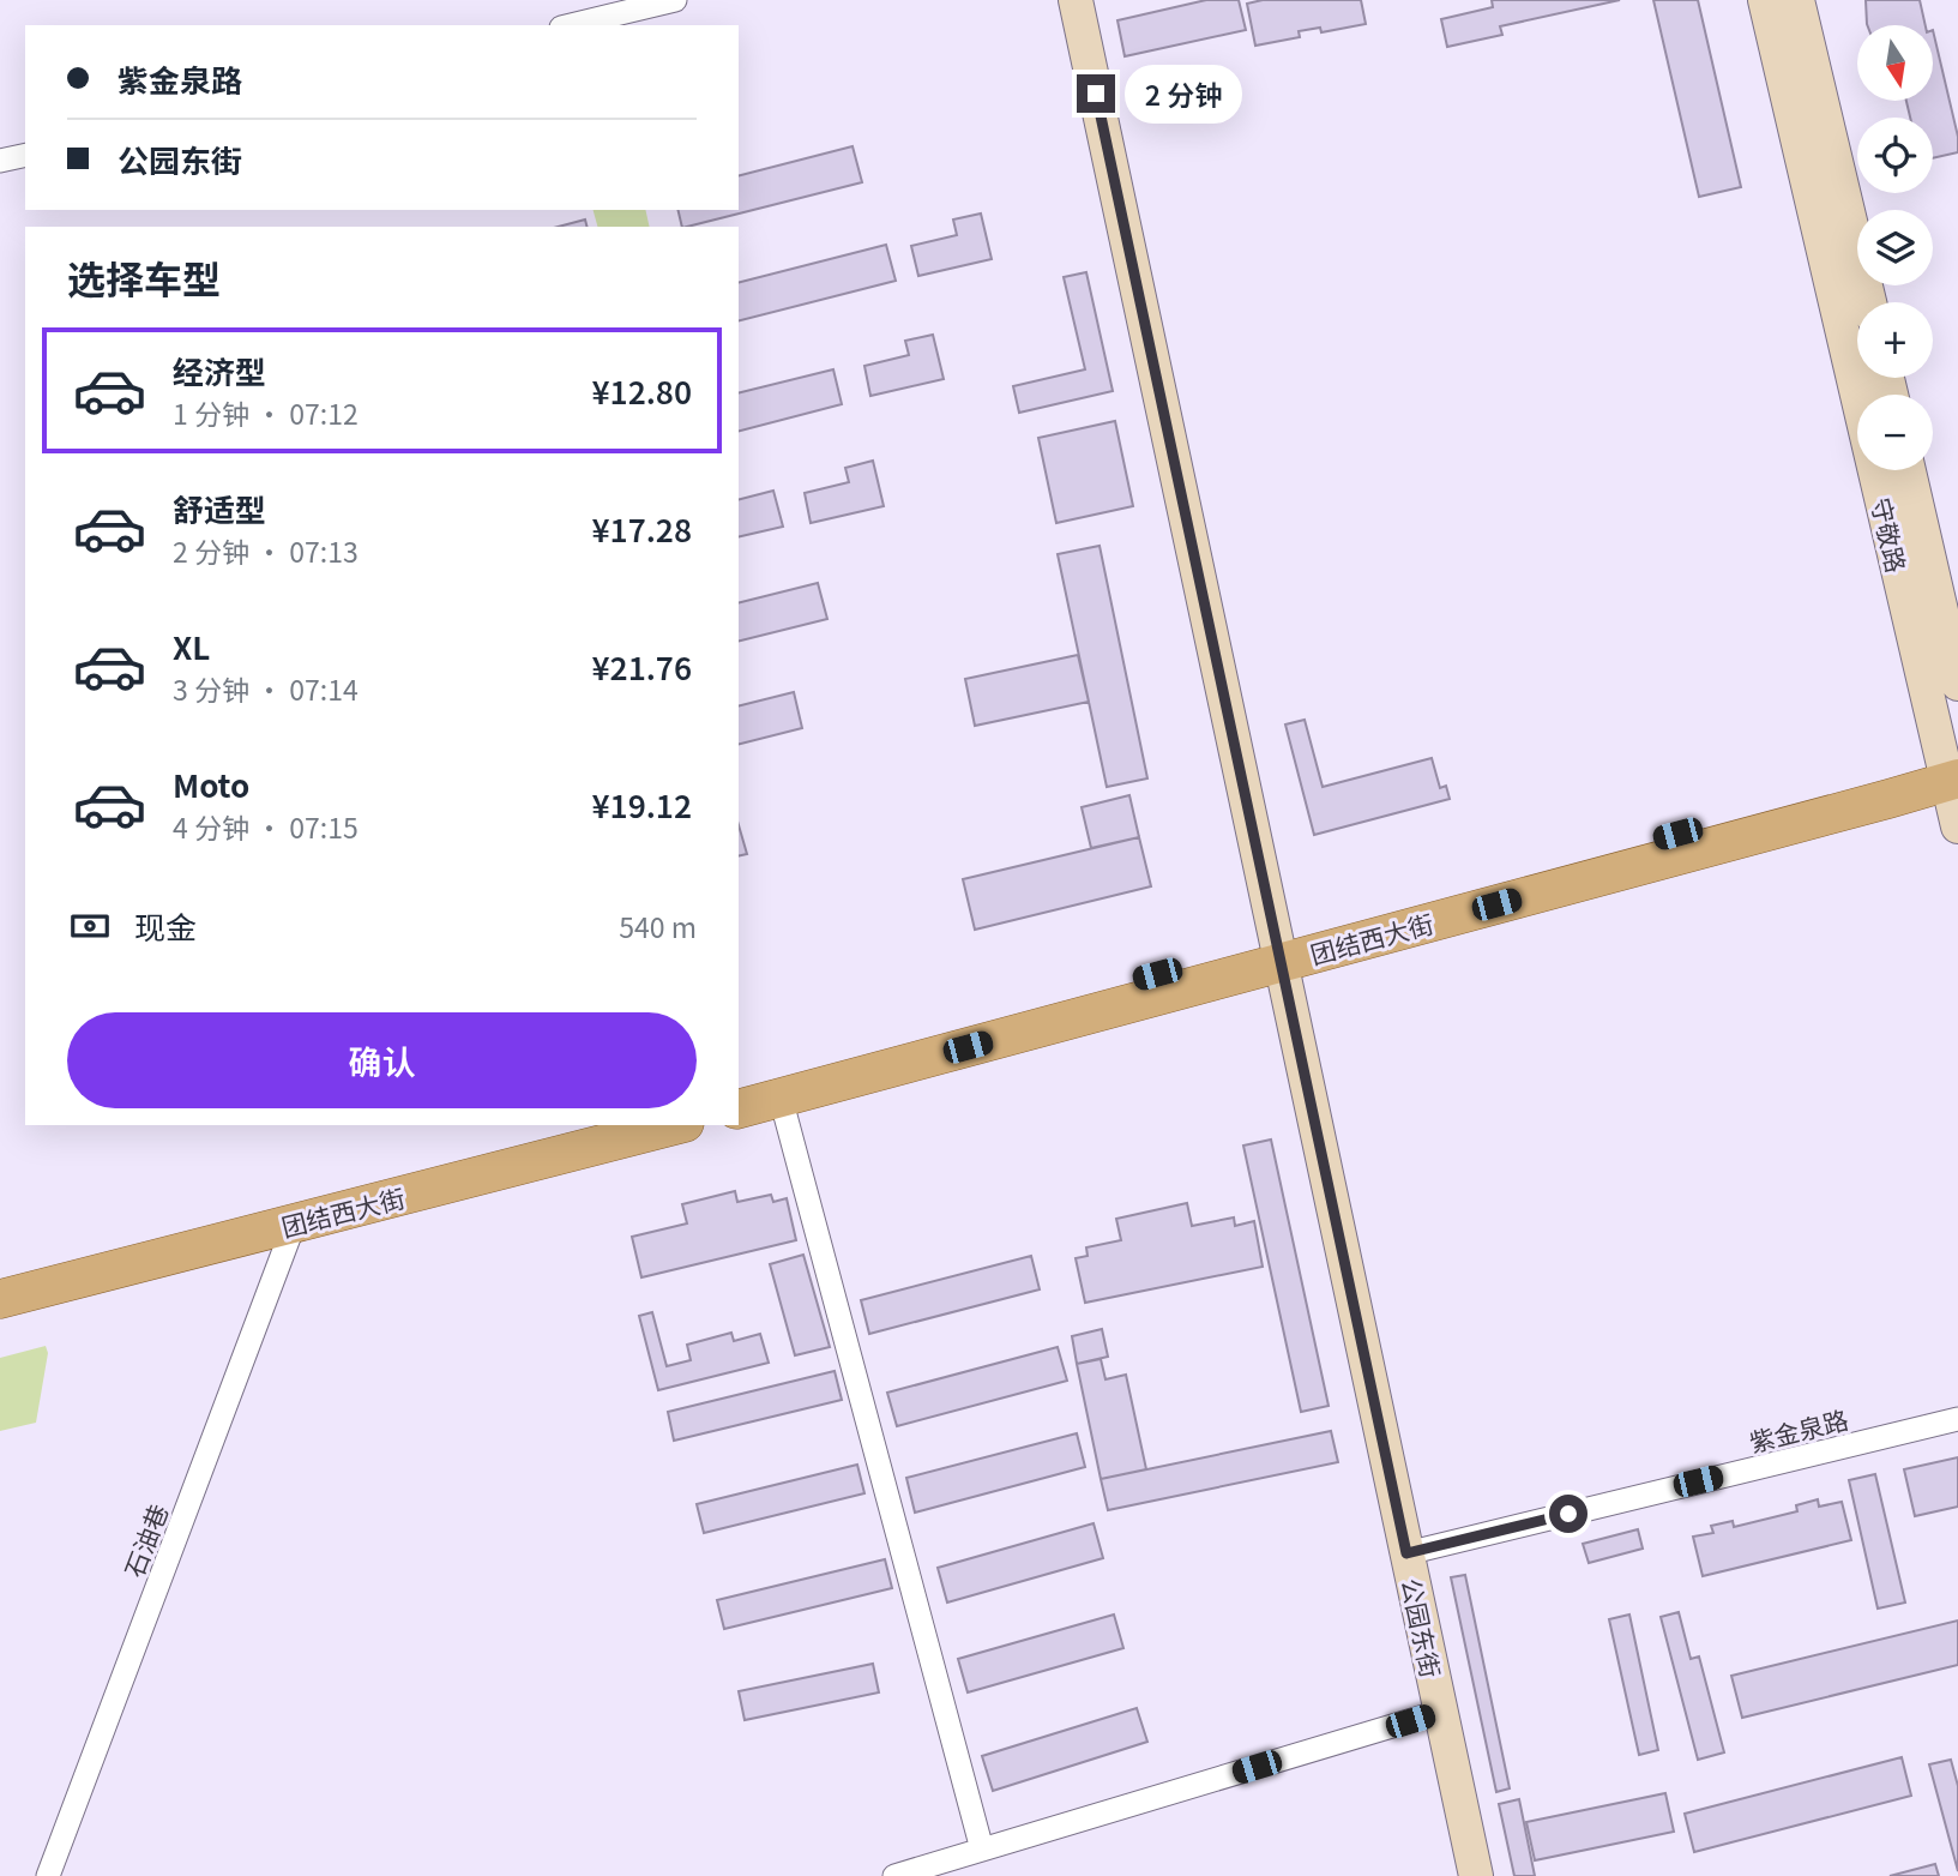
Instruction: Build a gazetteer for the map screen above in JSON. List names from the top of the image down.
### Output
{
  "streets": {
    "main road": ["团结西大街"],
    "street": [
      "守敬路",
      "紫金泉路",
      "石油巷",
      "公园东街"
    ]
  },
  "crossings": [
    ["守敬路", "团结西大街"],
    ["团结西大街", "石油巷"],
    ["团结西大街", "公园东街"],
    ["紫金泉路", "公园东街"]
  ],
  "north": "bottom",
  "page": {
    "map_buttons": ["+", "−"],
    "banner": ["紫金泉路", "公园东街"],
    "bubble": "2 分钟",
    "heading": "选择车型",
    "list": [
      {
        "name": "经济型",
        "note": "1 分钟 · 07:12",
        "value": "¥12.80"
      },
      {
        "name": "舒适型",
        "note": "2 分钟 · 07:13",
        "value": "¥17.28"
      },
      {
        "name": "XL",
        "note": "3 分钟 · 07:14",
        "value": "¥21.76"
      },
      {
        "name": "Moto",
        "note": "4 分钟 · 07:15",
        "value": "¥19.12"
      }
    ],
    "pay": ["现金", "540 m"],
    "buttons": "确认"
  }
}
